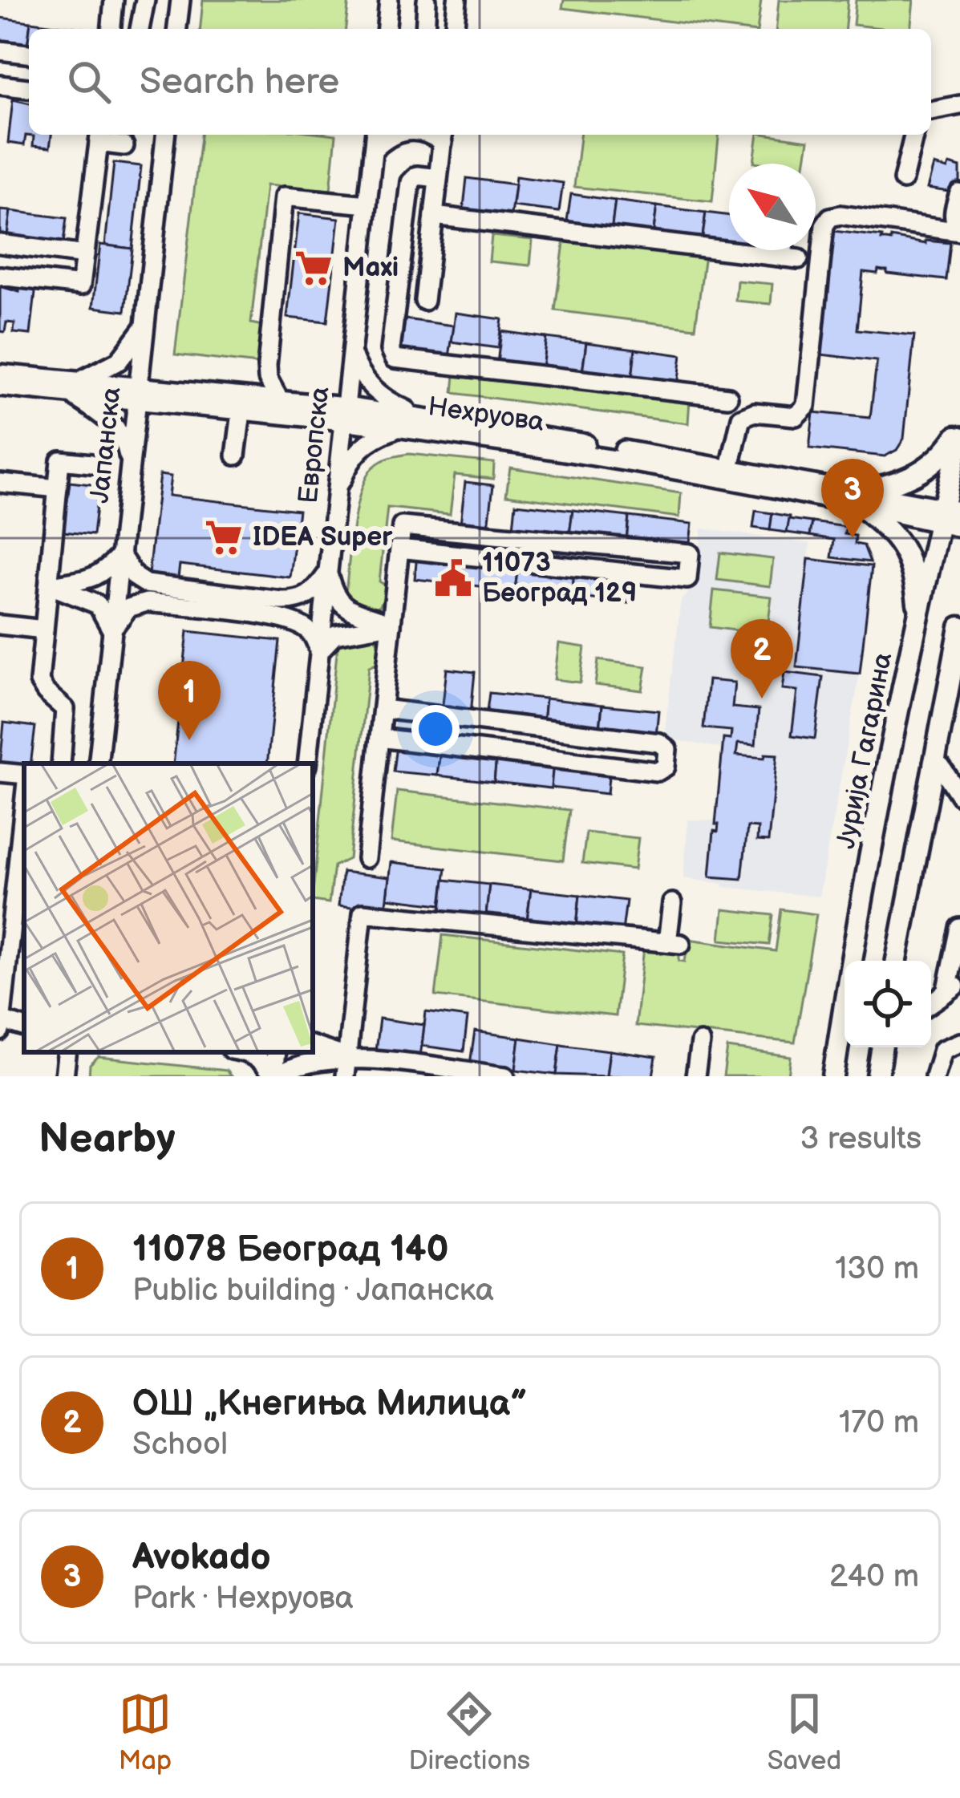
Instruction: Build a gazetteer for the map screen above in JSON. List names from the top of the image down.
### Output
{
  "streets": {
    "main road": ["Јурија Гагарина"],
    "street": ["Нехруова", "Јапанска", "Европска"]
  },
  "crossings": [
    ["Нехруова", "Јапанска"],
    ["Нехруова", "Европска"],
    ["Нехруова", "Јурија Гагарина"]
  ],
  "places": {
    "supermarket": ["Maxi", "IDEA Super"],
    "public building": ["11073 Београд 129"]
  },
  "north": "top left",
  "page": {
    "search": "Search here",
    "pins": ["3", "2", "1"],
    "heading": ["Nearby", "3 results"],
    "list": [
      {
        "mark": "1",
        "name": "11078 Београд 140",
        "note": "Public building · Јапанска",
        "value": "130 m"
      },
      {
        "mark": "2",
        "name": "ОШ „Кнегиња Милица”",
        "note": "School",
        "value": "170 m"
      },
      {
        "mark": "3",
        "name": "Avokado",
        "note": "Park · Нехруова",
        "value": "240 m"
      }
    ],
    "nav": ["Map", "Directions", "Saved"]
  }
}
